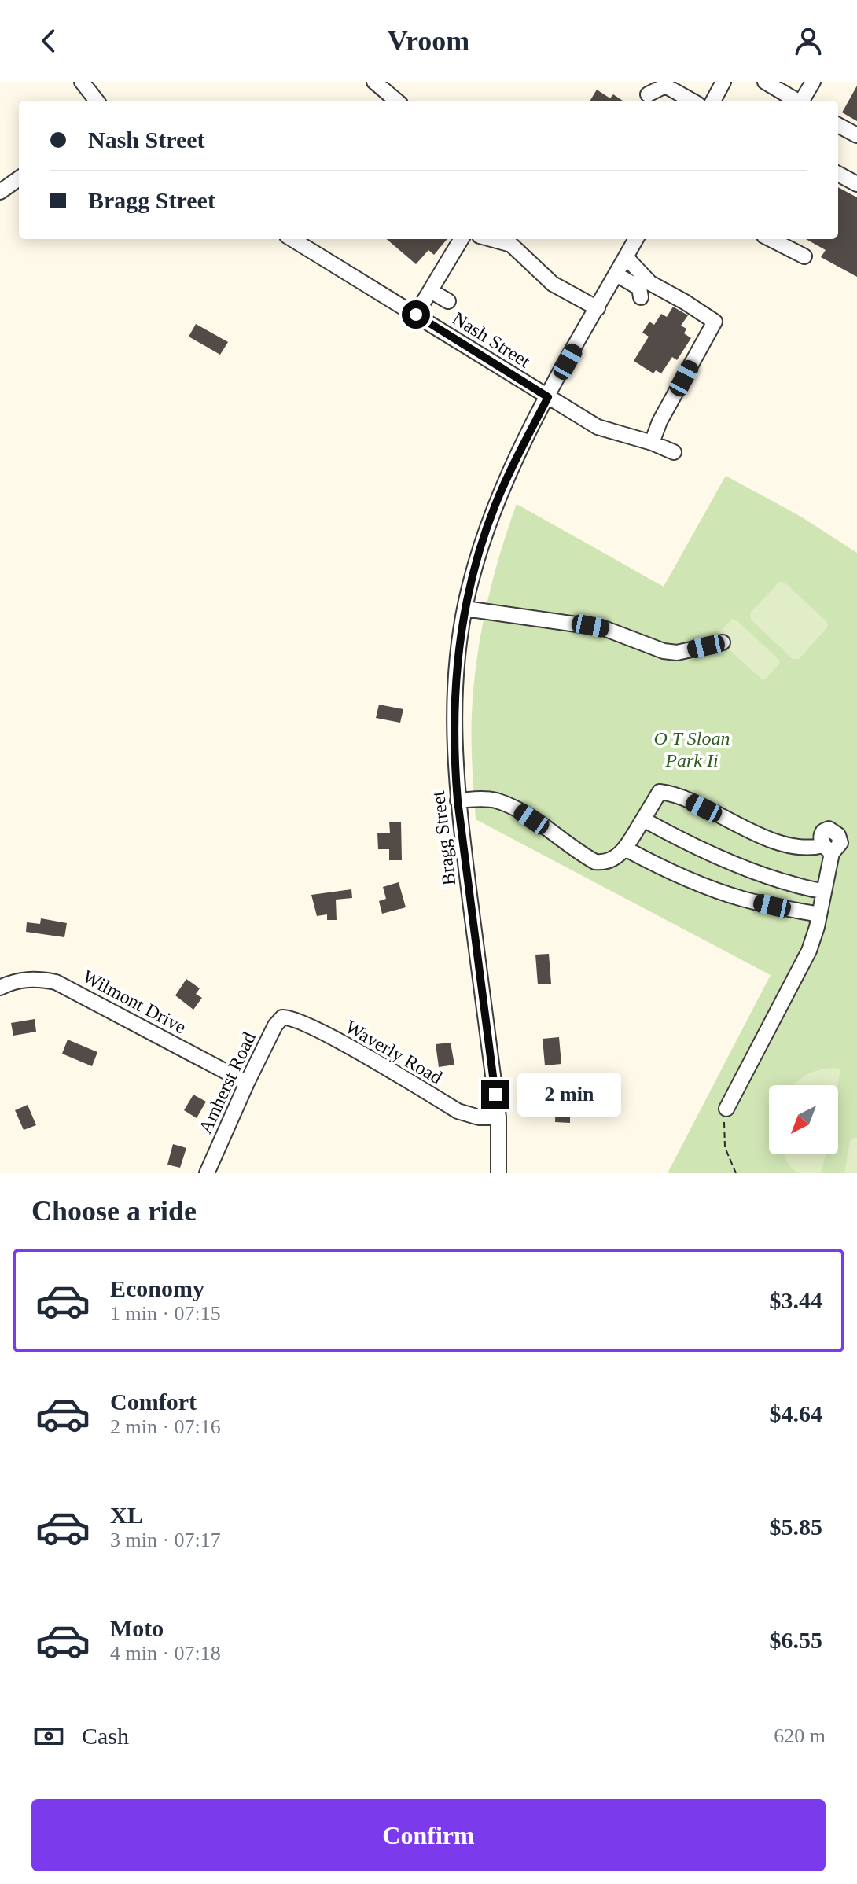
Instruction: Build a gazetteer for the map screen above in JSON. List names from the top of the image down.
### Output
{
  "streets": {
    "street": [
      "Nash Street",
      "Bragg Street",
      "Wilmont Drive",
      "Waverly Road",
      "Amherst Road"
    ]
  },
  "crossings": [
    ["Nash Street", "Bragg Street"],
    ["Bragg Street", "Waverly Road"],
    ["Wilmont Drive", "Amherst Road"],
    ["Waverly Road", "Amherst Road"]
  ],
  "parks": ["O T Sloan Park Ii"],
  "north": "bottom left",
  "page": {
    "header": "Vroom",
    "banner": ["Nash Street", "Bragg Street"],
    "bubble": "2 min",
    "heading": "Choose a ride",
    "list": [
      {
        "name": "Economy",
        "note": "1 min · 07:15",
        "value": "$3.44"
      },
      {
        "name": "Comfort",
        "note": "2 min · 07:16",
        "value": "$4.64"
      },
      {
        "name": "XL",
        "note": "3 min · 07:17",
        "value": "$5.85"
      },
      {
        "name": "Moto",
        "note": "4 min · 07:18",
        "value": "$6.55"
      }
    ],
    "pay": ["Cash", "620 m"],
    "buttons": "Confirm"
  }
}
